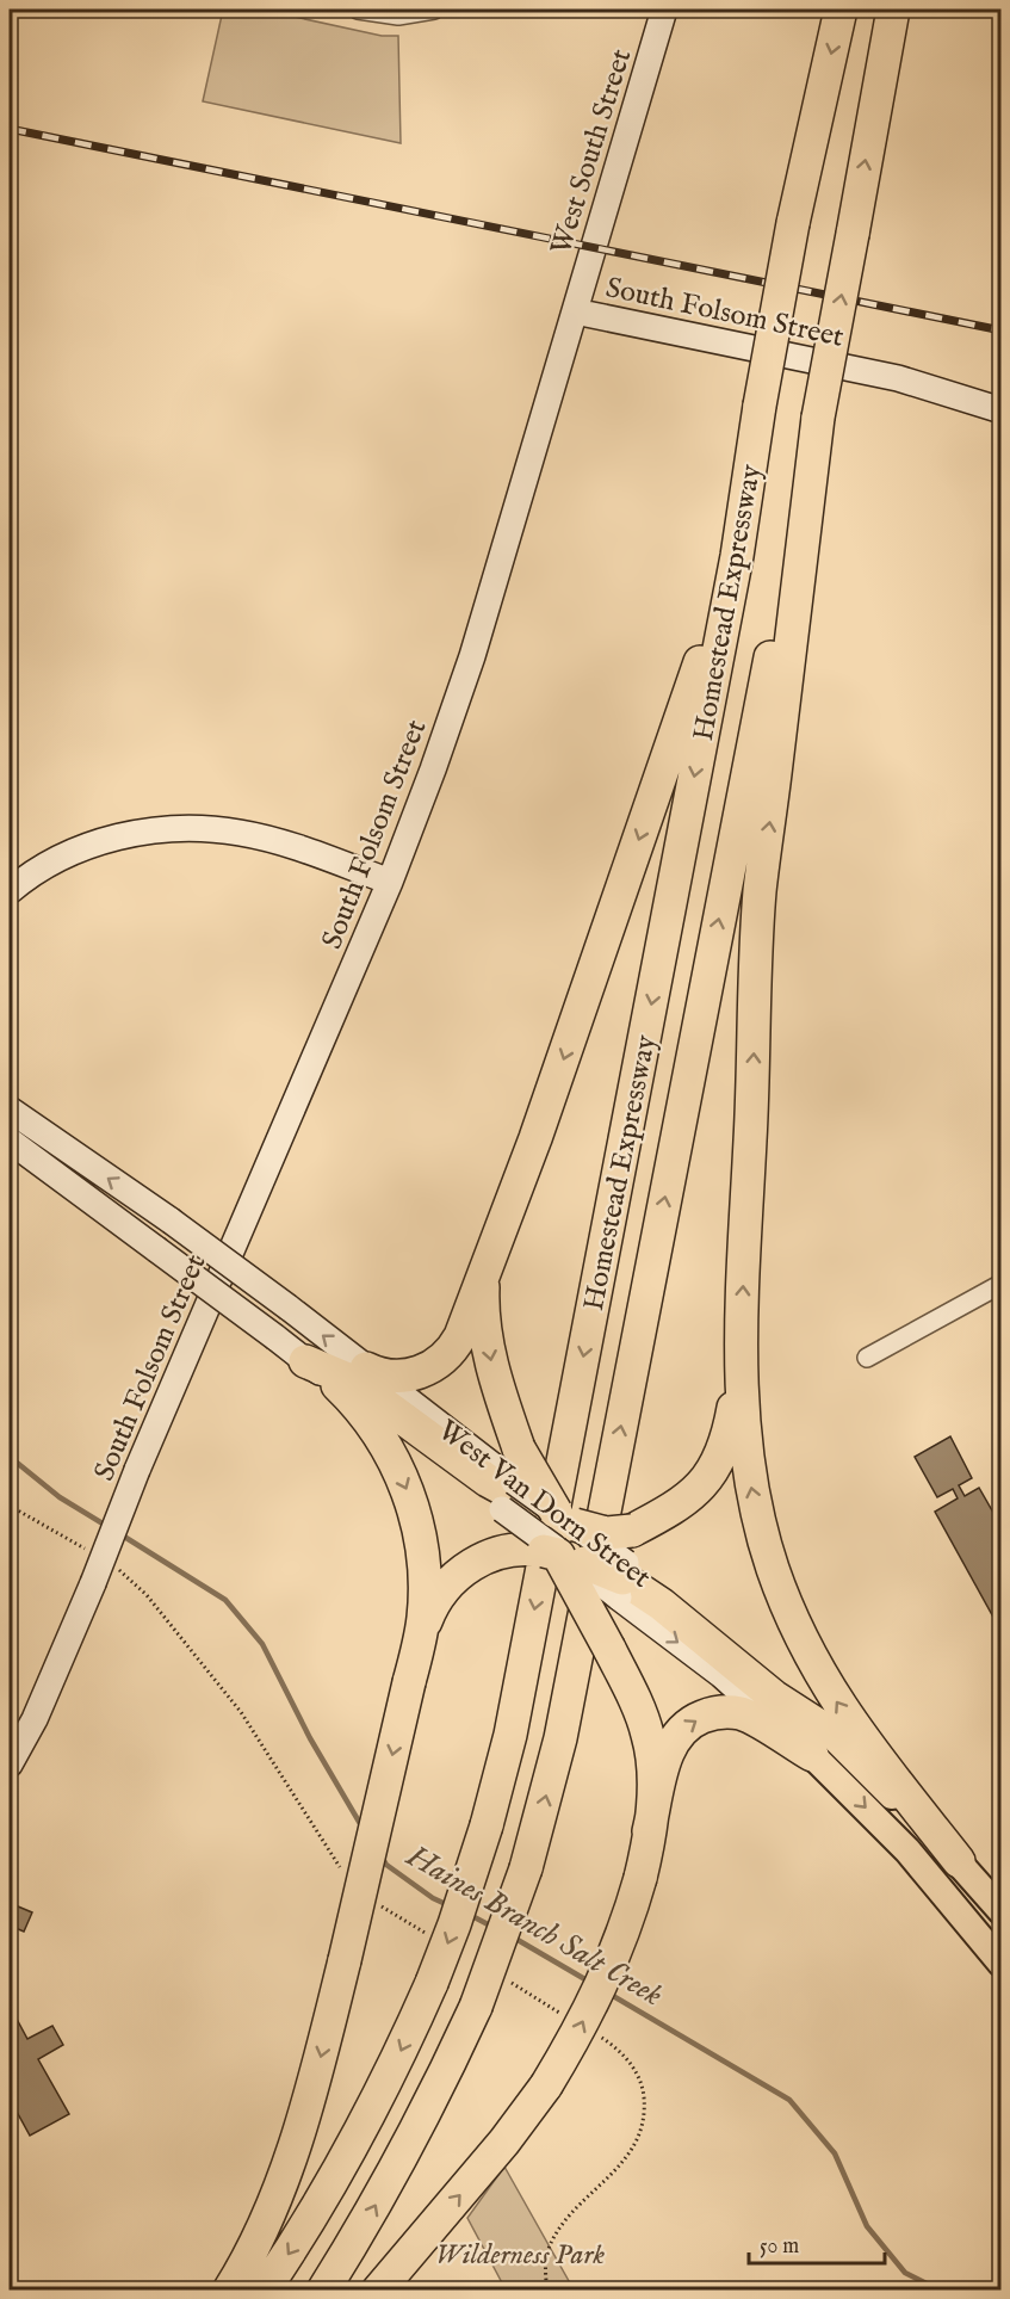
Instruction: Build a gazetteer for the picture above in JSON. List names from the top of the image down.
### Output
{
  "streets": {
    "highway": ["Homestead Expressway"],
    "main road": ["West South Street", "South Folsom Street", "West Van Dorn Street"]
  },
  "crossings": [
    ["West South Street", "South Folsom Street"]
  ],
  "water": ["Haines Branch Salt Creek"],
  "parks": ["Wilderness Park"],
  "scale_bar": "50 m"
}
